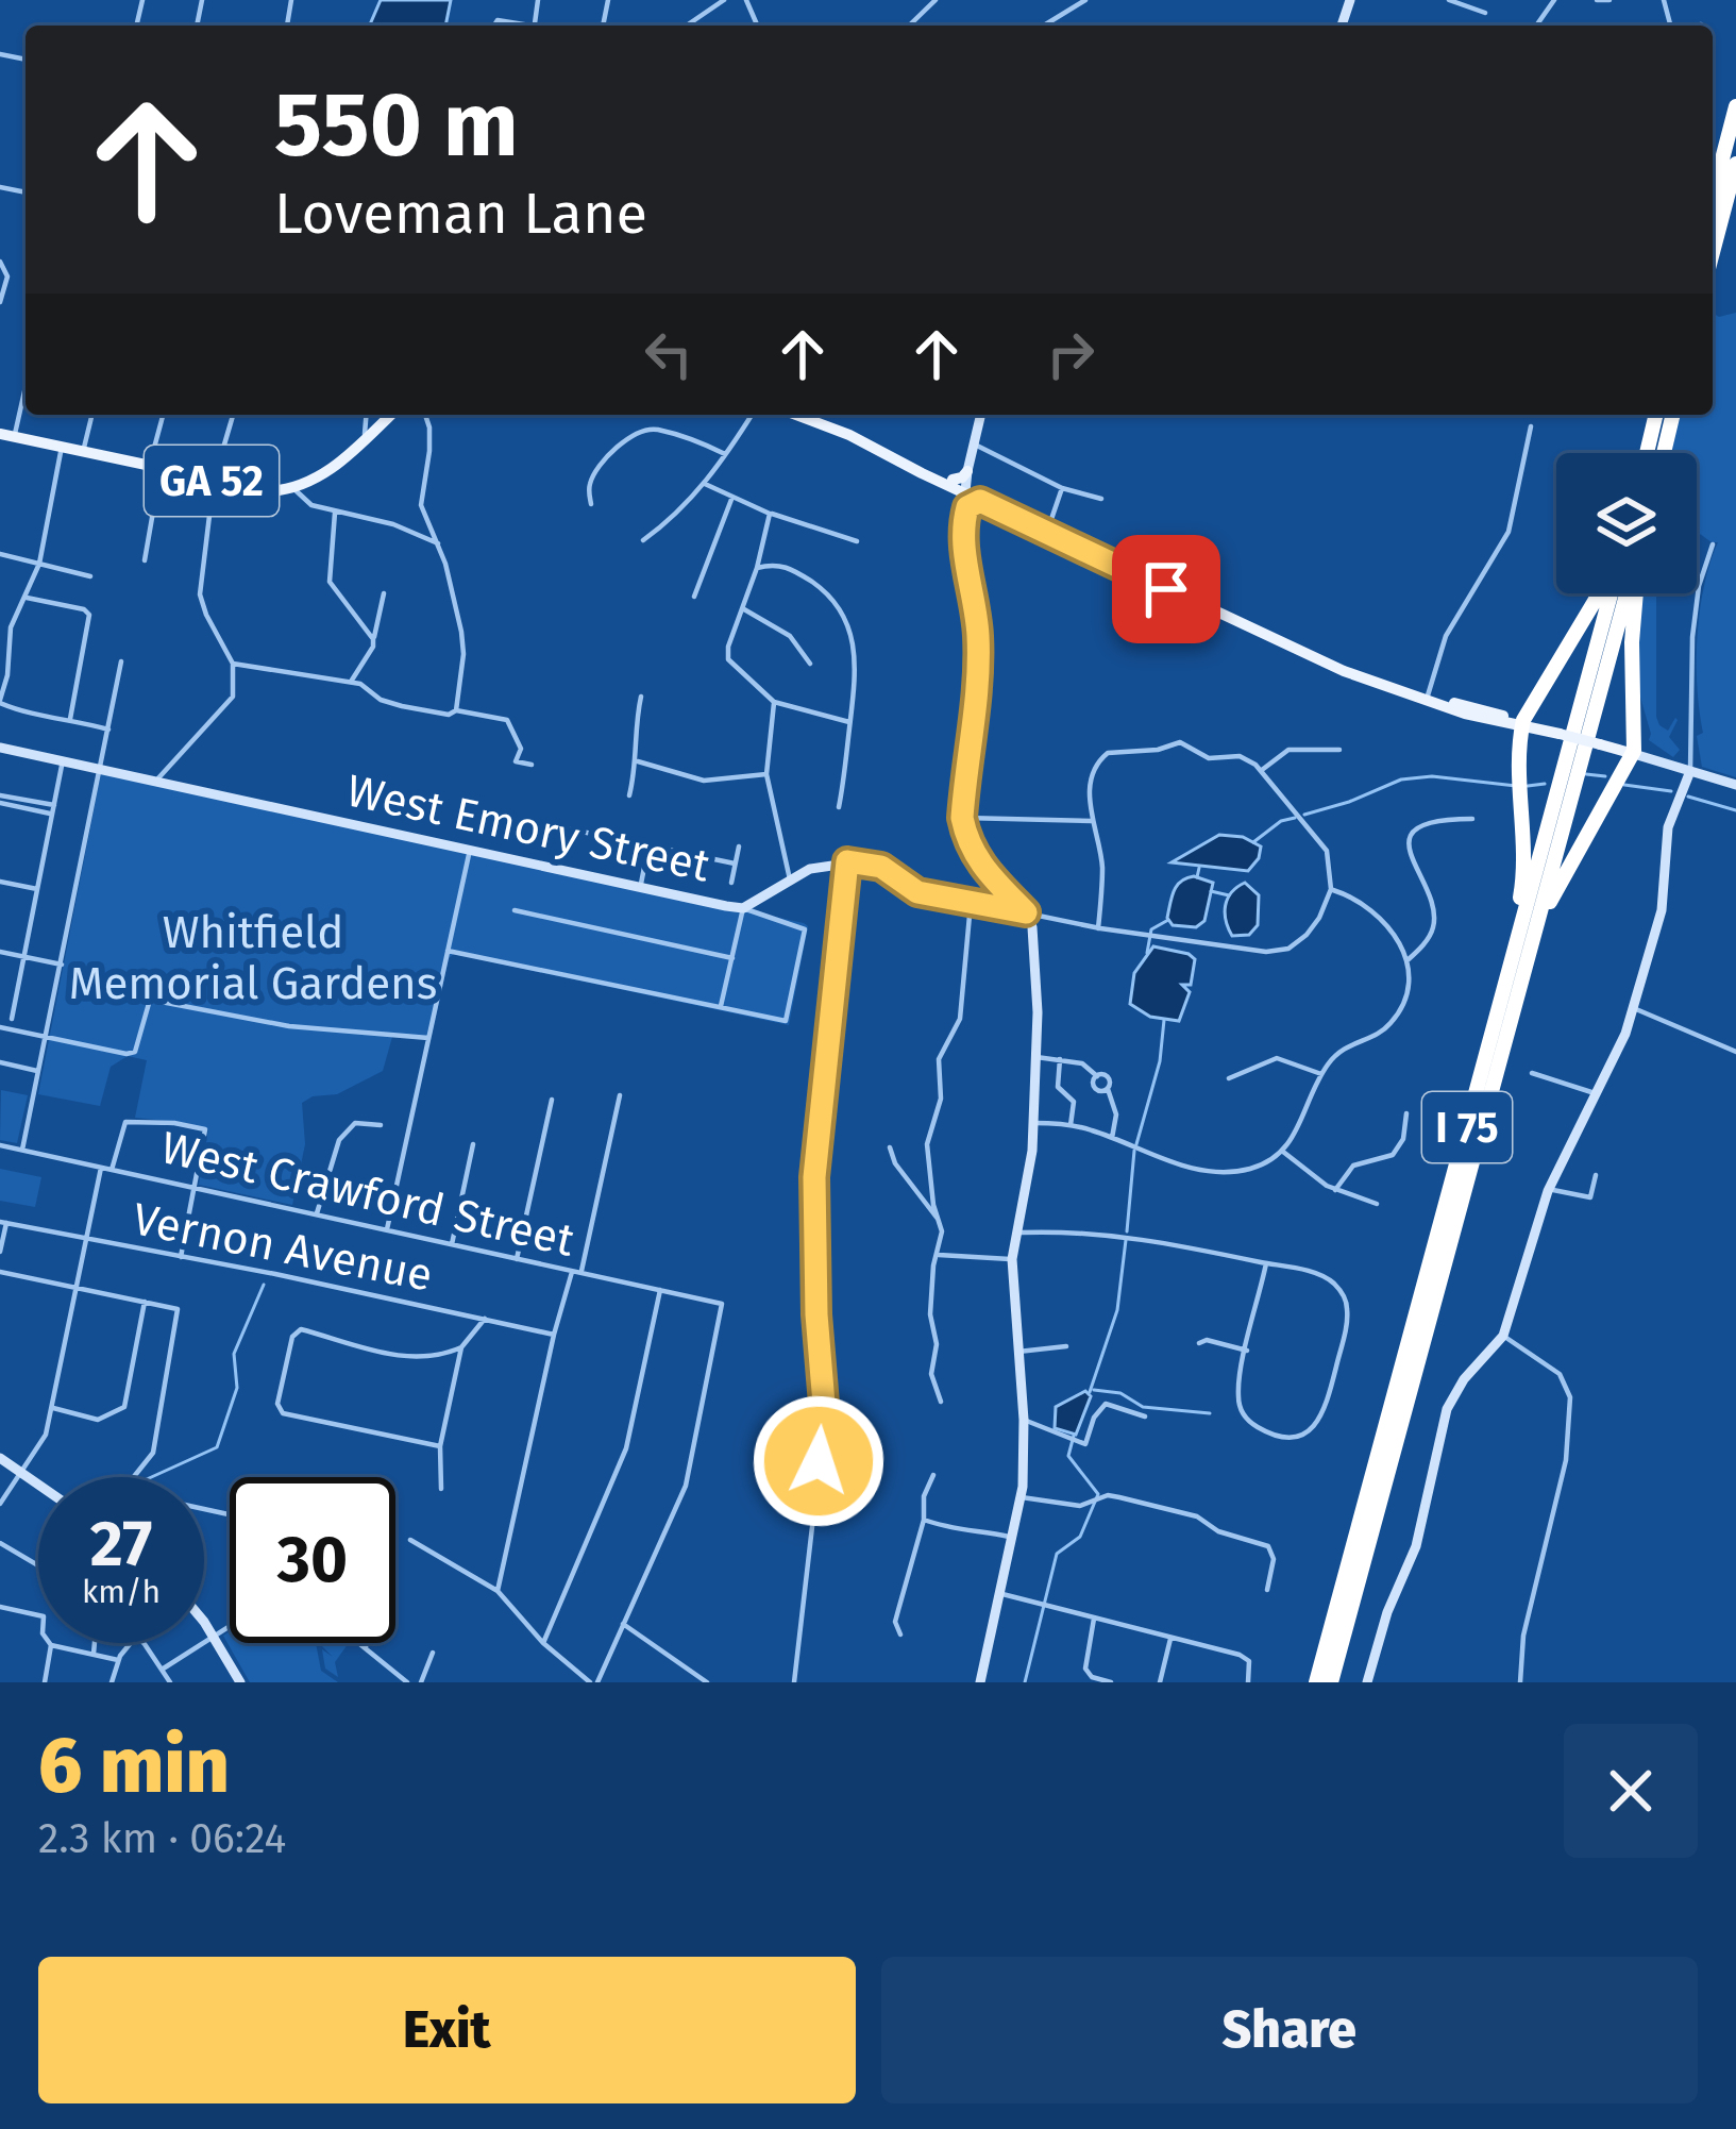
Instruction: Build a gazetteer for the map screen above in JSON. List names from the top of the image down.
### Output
{
  "streets": {
    "highway": ["I 75"],
    "main road": ["GA 52"],
    "street": ["West Emory Street", "West Crawford Street", "Vernon Avenue"]
  },
  "parks": ["Whitfield Memorial Gardens"],
  "page": {
    "turn": ["550 m", "Loveman Lane"],
    "speed": "27 km/h",
    "limit": "30",
    "heading": ["6 min", "2.3 km · 06:24"],
    "buttons": ["Exit", "Share"]
  }
}
